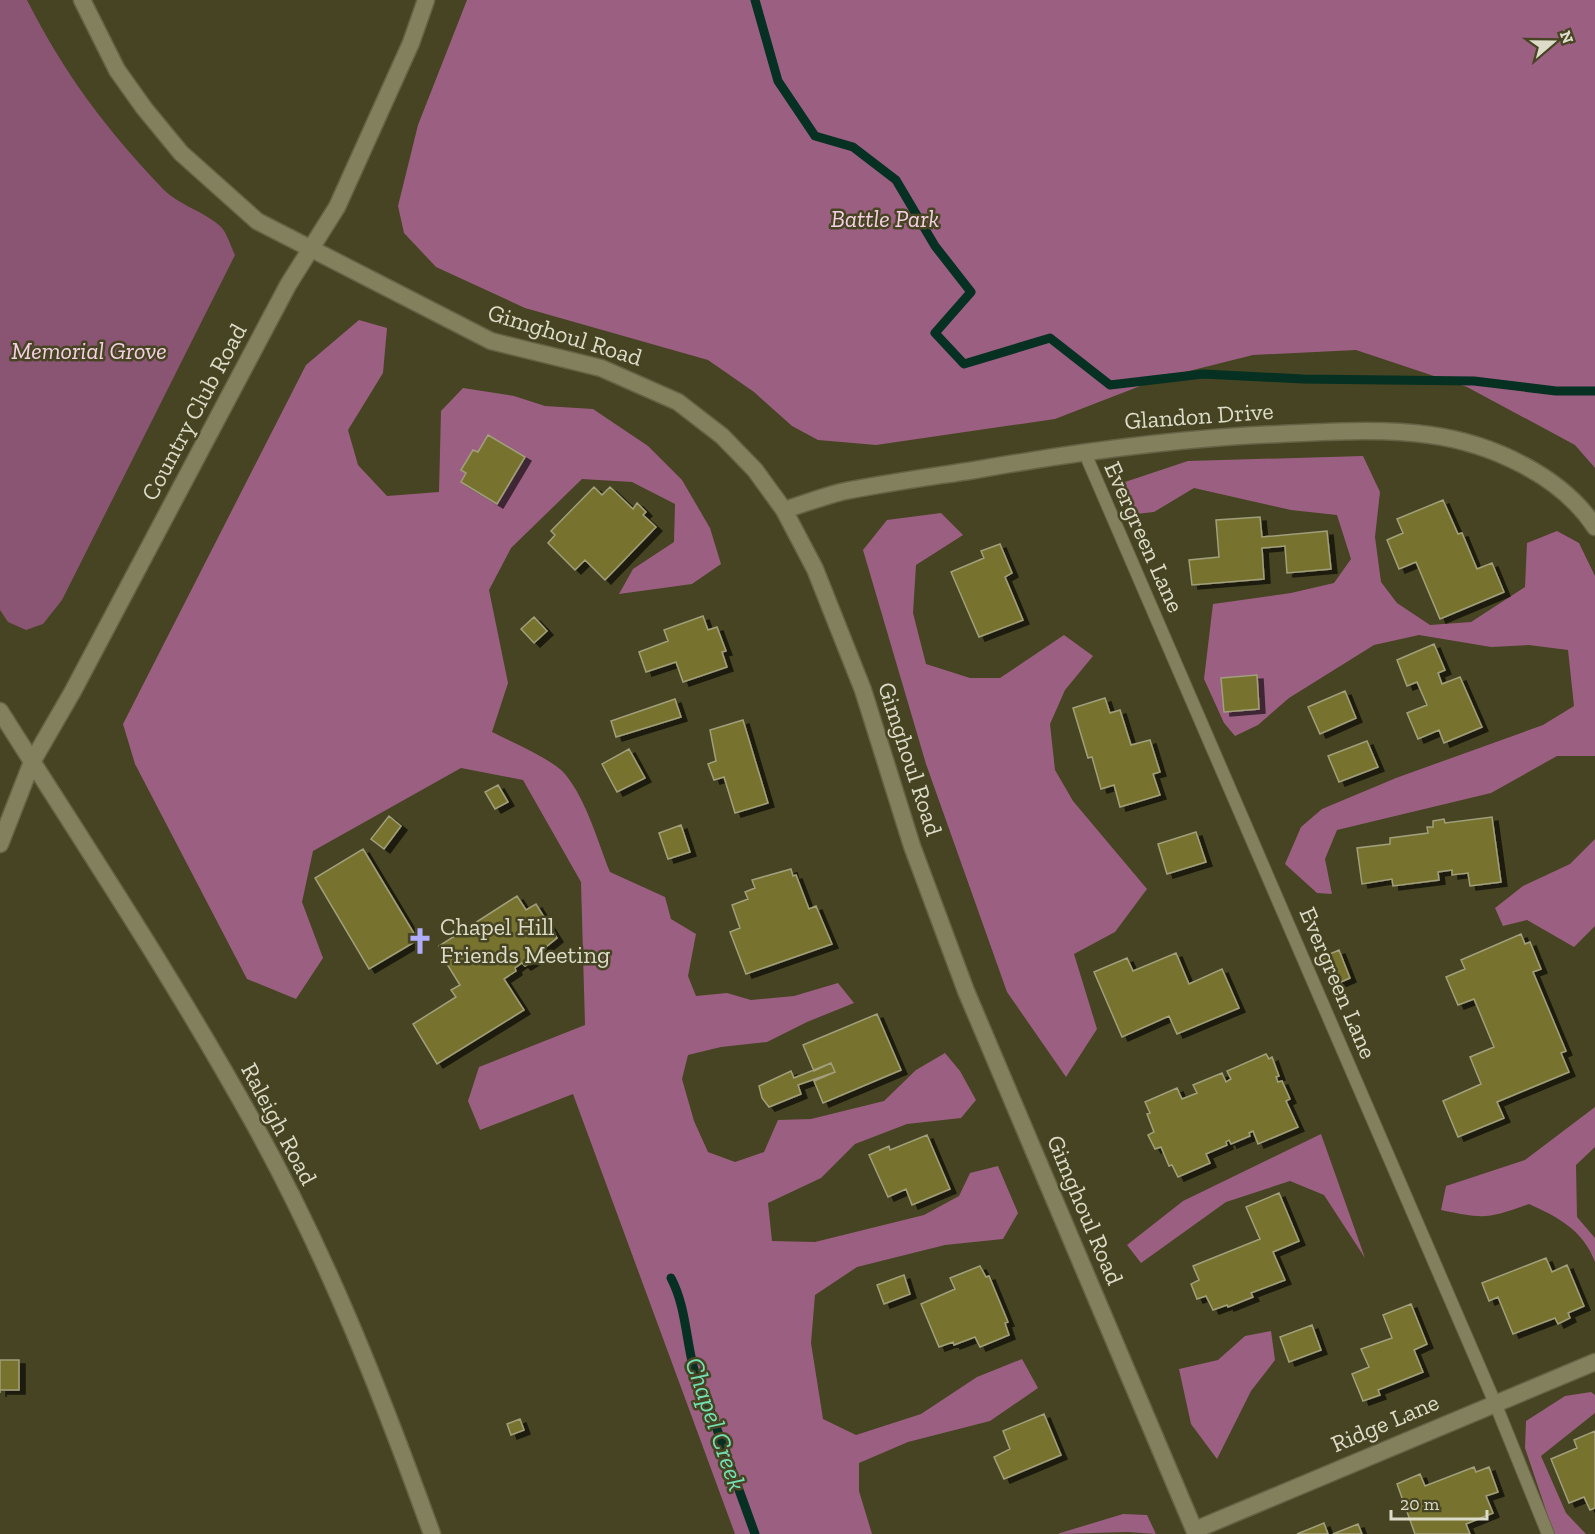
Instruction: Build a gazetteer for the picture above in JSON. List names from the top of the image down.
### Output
{
  "streets": {
    "street": [
      "Gimghoul Road",
      "Country Club Road",
      "Glandon Drive",
      "Raleigh Road",
      "Ridge Lane"
    ],
    "lane": ["Evergreen Lane"]
  },
  "crossings": [
    ["Gimghoul Road", "Country Club Road"],
    ["Gimghoul Road", "Glandon Drive"],
    ["Gimghoul Road", "Ridge Lane"],
    ["Country Club Road", "Raleigh Road"],
    ["Glandon Drive", "Evergreen Lane"],
    ["Evergreen Lane", "Ridge Lane"]
  ],
  "water": ["Chapel Creek"],
  "parks": ["Battle Park", "Memorial Grove"],
  "places": {
    "church": ["Chapel Hill Friends Meeting"]
  },
  "scale_bar": "20 m",
  "north": "right"
}
